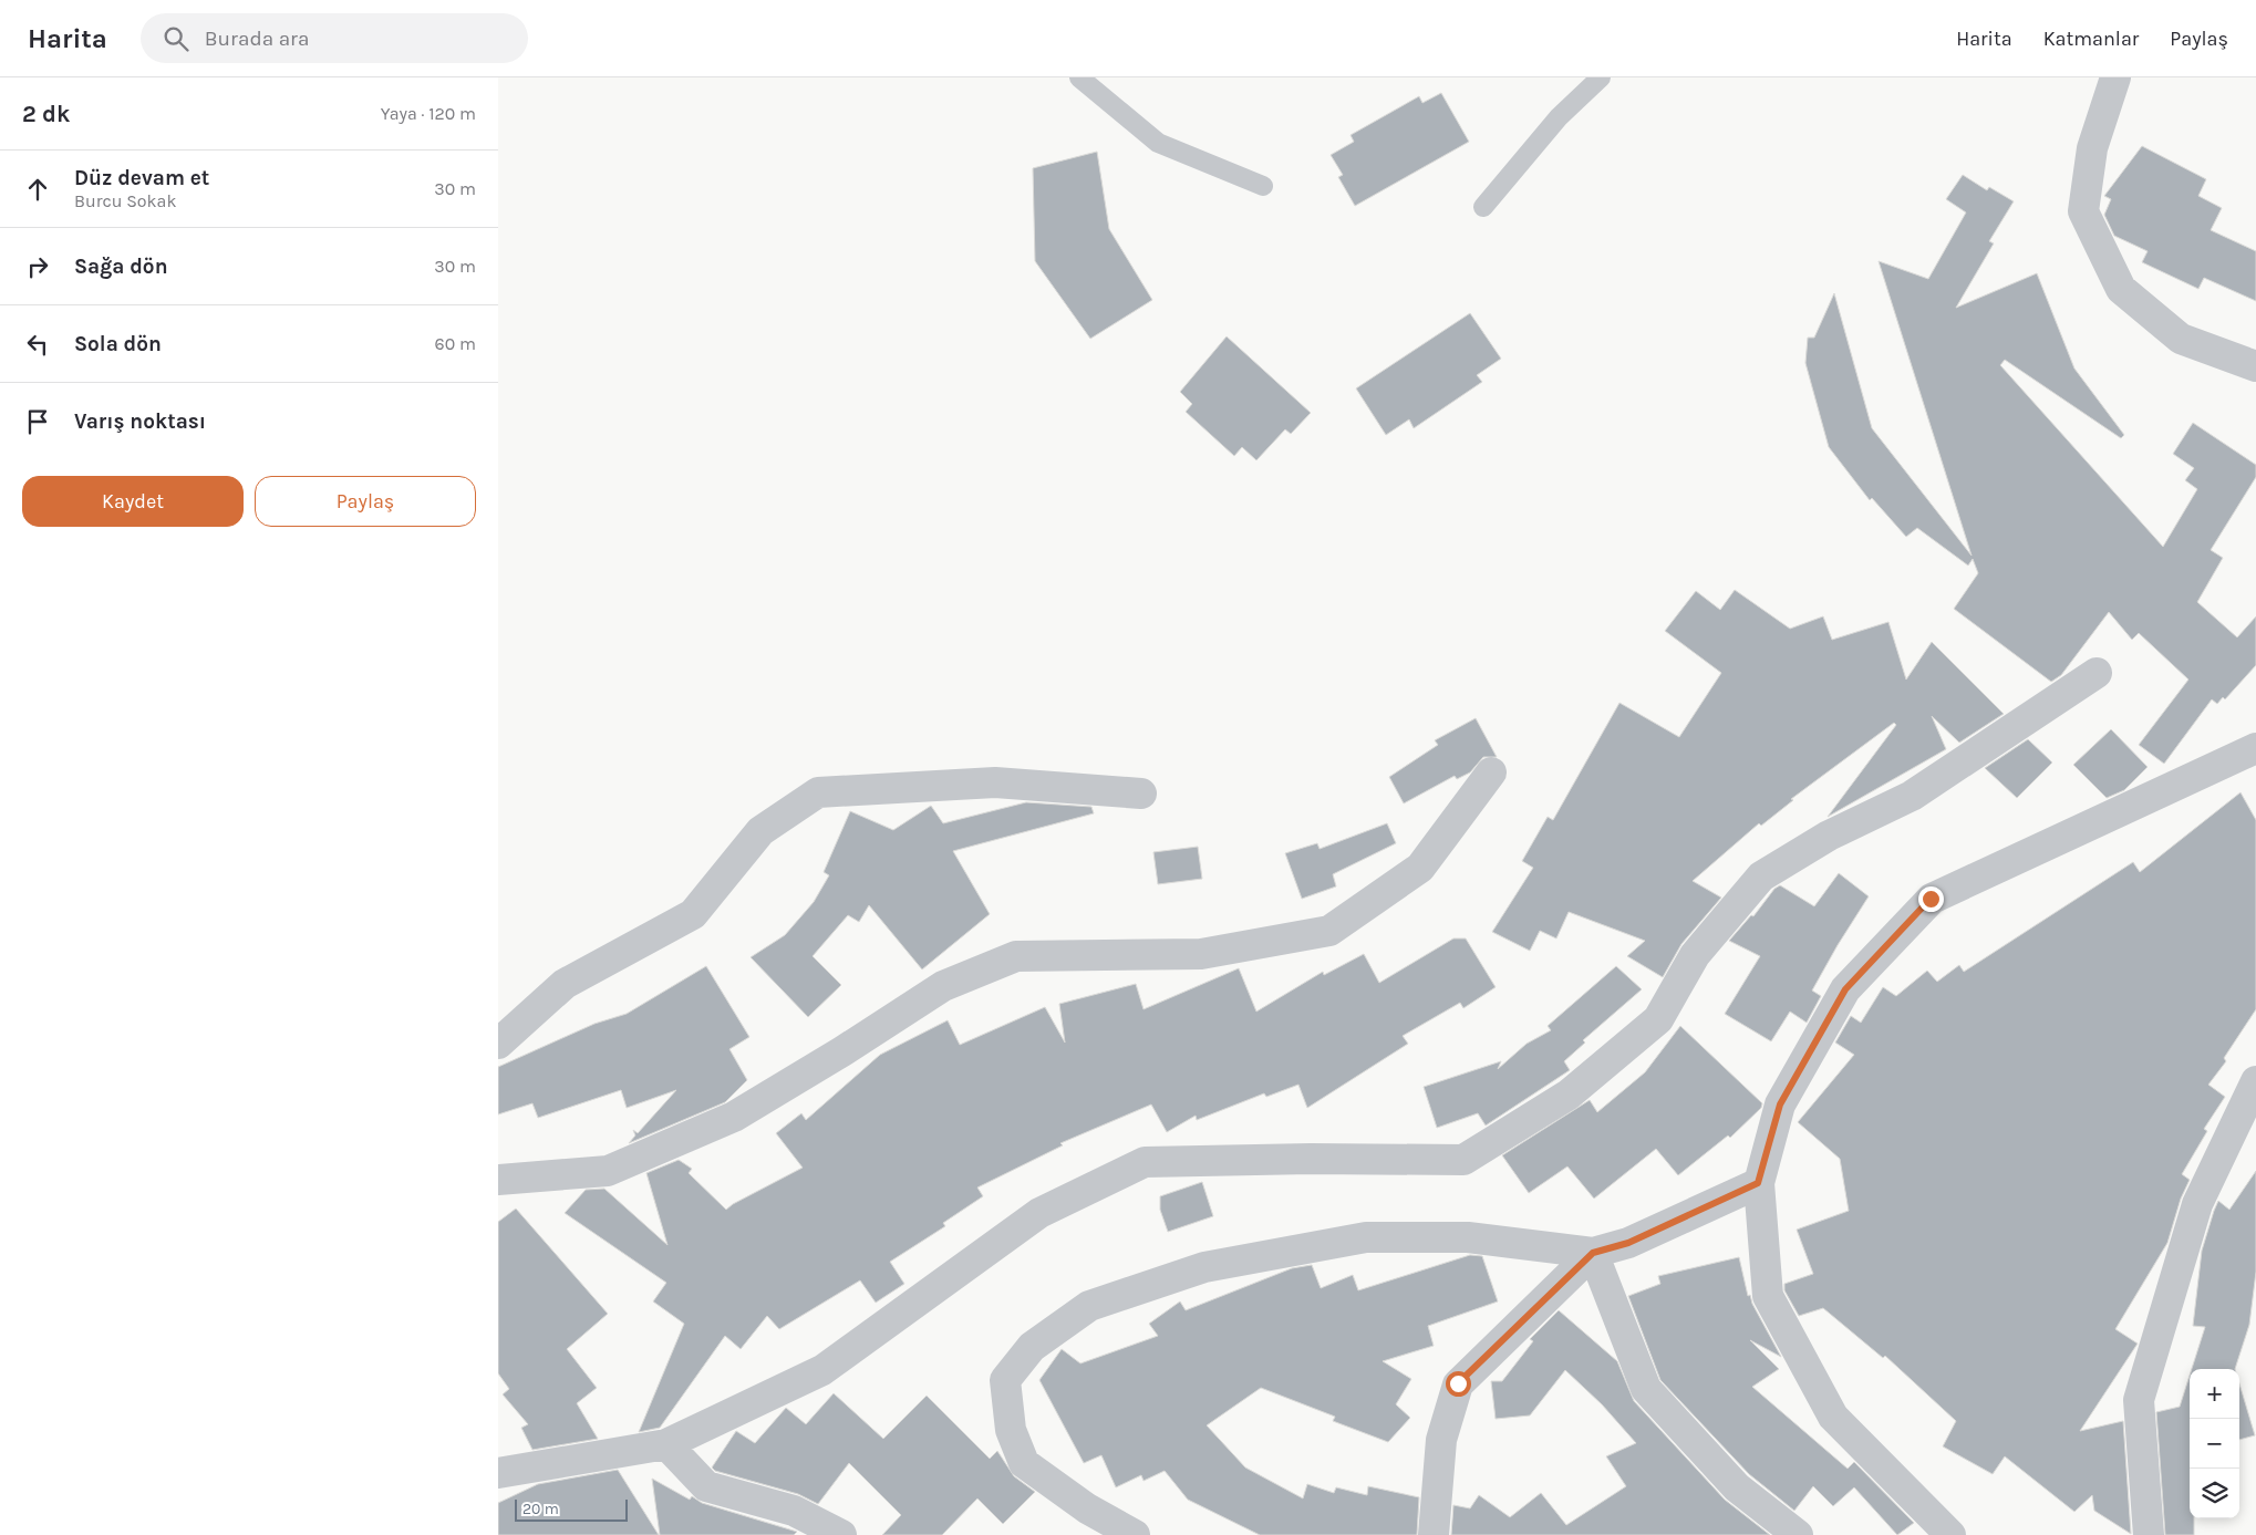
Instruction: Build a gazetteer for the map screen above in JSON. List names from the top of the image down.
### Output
{
  "scale_bar": "20 m",
  "page": {
    "header": "Harita",
    "search": "Burada ara",
    "nav": ["Harita", "Katmanlar", "Paylaş"],
    "heading": ["2 dk", "Yaya · 120 m"],
    "list": [
      ["Düz devam et", "Burcu Sokak", "30 m"],
      ["Sağa dön", "30 m"],
      ["Sola dön", "60 m"],
      "Varış noktası"
    ],
    "buttons": ["Kaydet", "Paylaş"],
    "map_buttons": ["+", "−"],
    "scale": "20 m"
  }
}
